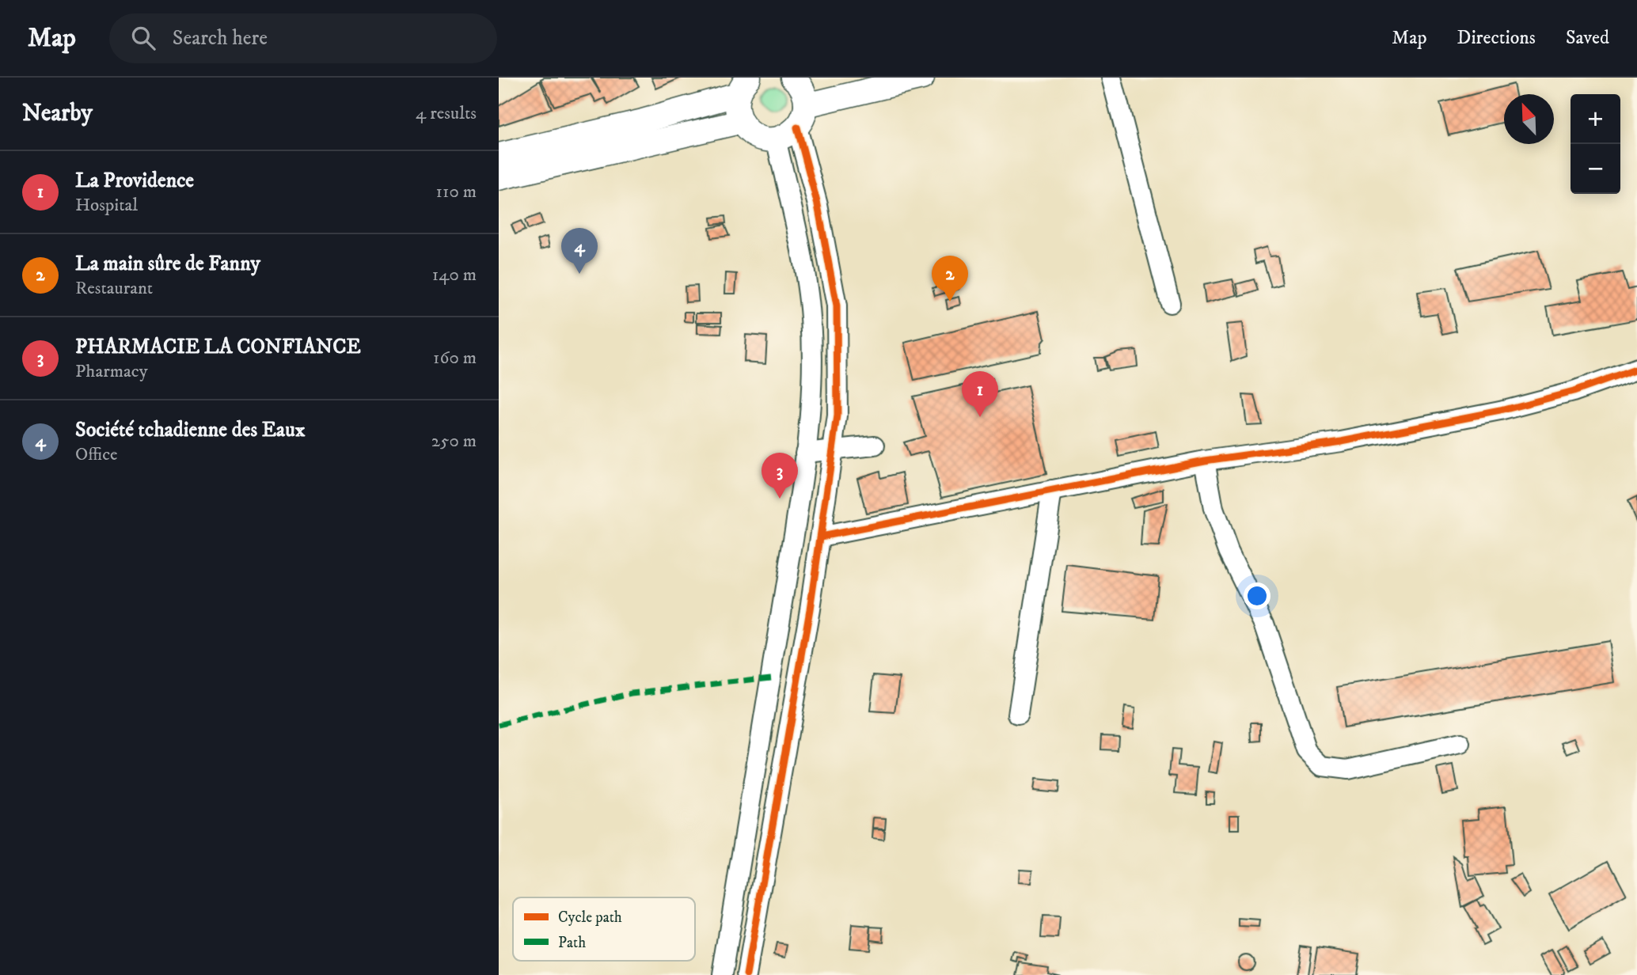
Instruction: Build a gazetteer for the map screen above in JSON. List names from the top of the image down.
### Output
{
  "legend": ["Cycle path", "Path"],
  "north": "top left",
  "page": {
    "header": "Map",
    "search": "Search here",
    "nav": ["Map", "Directions", "Saved"],
    "heading": ["Nearby", "4 results"],
    "map_buttons": ["+", "−"],
    "list": [
      {
        "mark": "1",
        "name": "La Providence",
        "note": "Hospital",
        "value": "110 m"
      },
      {
        "mark": "2",
        "name": "La main sûre de Fanny",
        "note": "Restaurant",
        "value": "140 m"
      },
      {
        "mark": "3",
        "name": "PHARMACIE LA CONFIANCE",
        "note": "Pharmacy",
        "value": "160 m"
      },
      {
        "mark": "4",
        "name": "Société tchadienne des Eaux",
        "note": "Office",
        "value": "250 m"
      }
    ],
    "pins": [
      "4",
      "2",
      "1",
      "3"
    ]
  }
}
